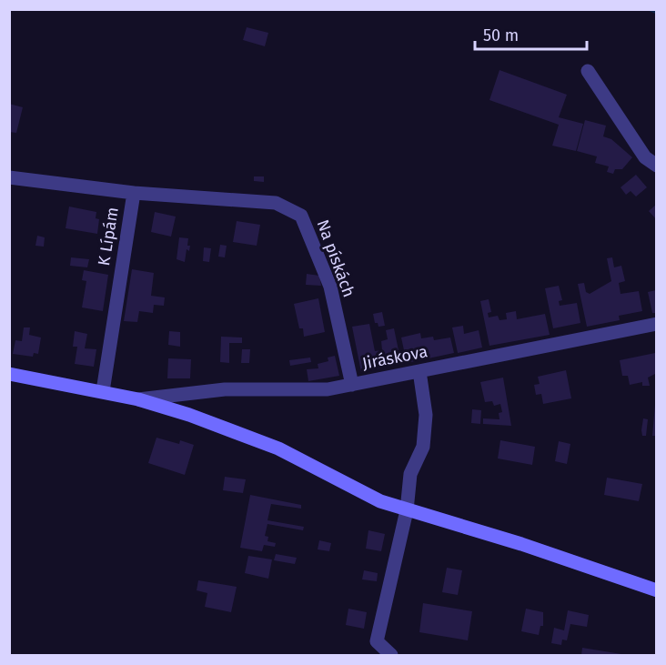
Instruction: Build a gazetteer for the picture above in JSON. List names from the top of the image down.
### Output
{
  "streets": {
    "street": ["K Lípám", "Na pískách", "Jiráskova"]
  },
  "crossings": [
    ["K Lípám", "Na pískách"],
    ["Na pískách", "Jiráskova"]
  ],
  "scale_bar": "50 m"
}
